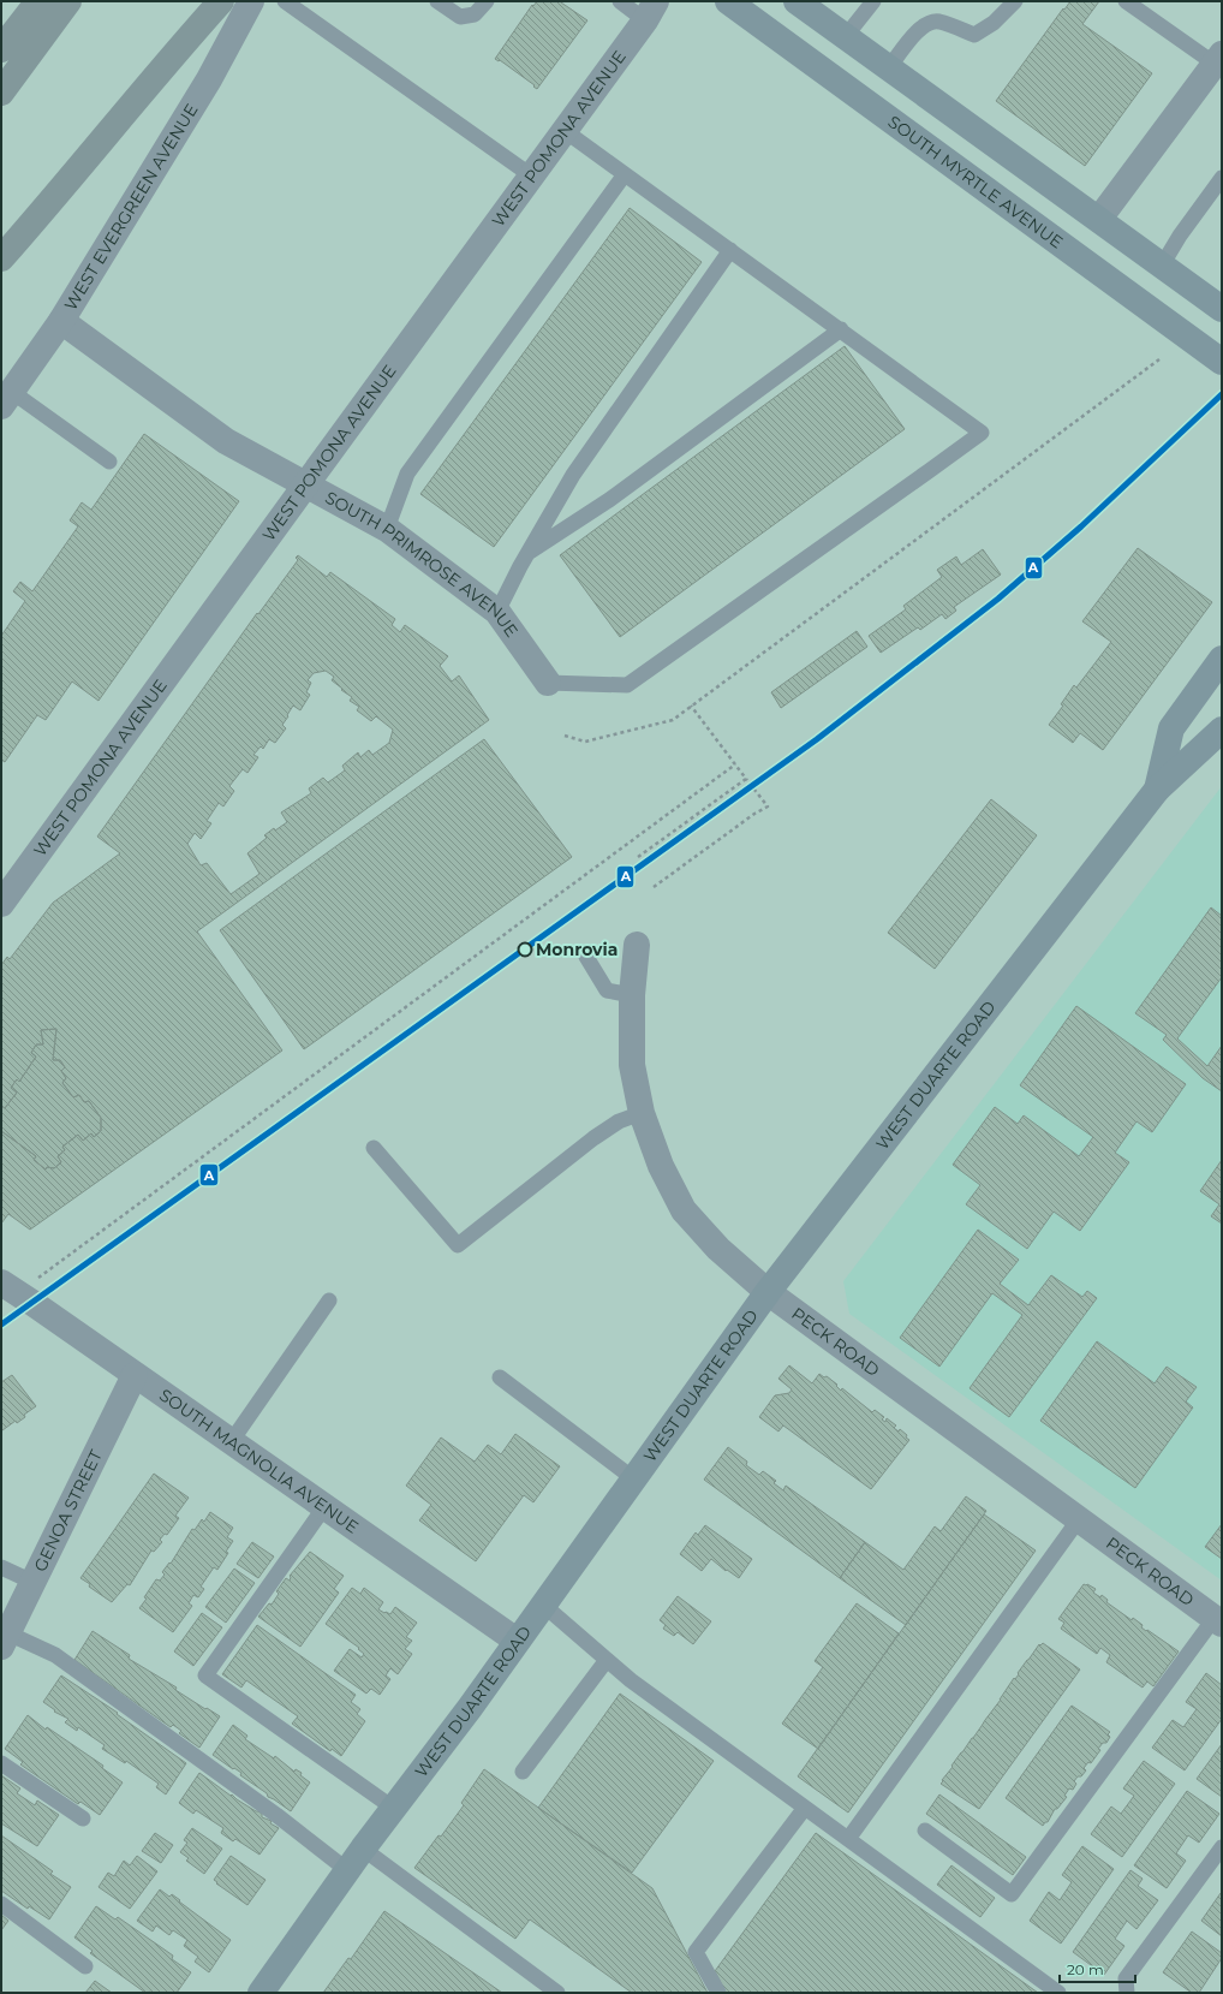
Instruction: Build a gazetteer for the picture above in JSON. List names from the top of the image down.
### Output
{
  "streets": {
    "main road": ["SOUTH MYRTLE AVENUE", "WEST DUARTE ROAD"],
    "street": [
      "WEST POMONA AVENUE",
      "WEST EVERGREEN AVENUE",
      "SOUTH PRIMROSE AVENUE",
      "PECK ROAD",
      "SOUTH MAGNOLIA AVENUE",
      "GENOA STREET"
    ]
  },
  "crossings": [
    ["WEST POMONA AVENUE", "SOUTH PRIMROSE AVENUE"],
    ["WEST EVERGREEN AVENUE", "SOUTH PRIMROSE AVENUE"],
    ["WEST DUARTE ROAD", "PECK ROAD"],
    ["WEST DUARTE ROAD", "SOUTH MAGNOLIA AVENUE"],
    ["SOUTH MAGNOLIA AVENUE", "GENOA STREET"]
  ],
  "places": ["Monrovia"],
  "lines": ["transit line A"],
  "scale_bar": "20 m"
}
